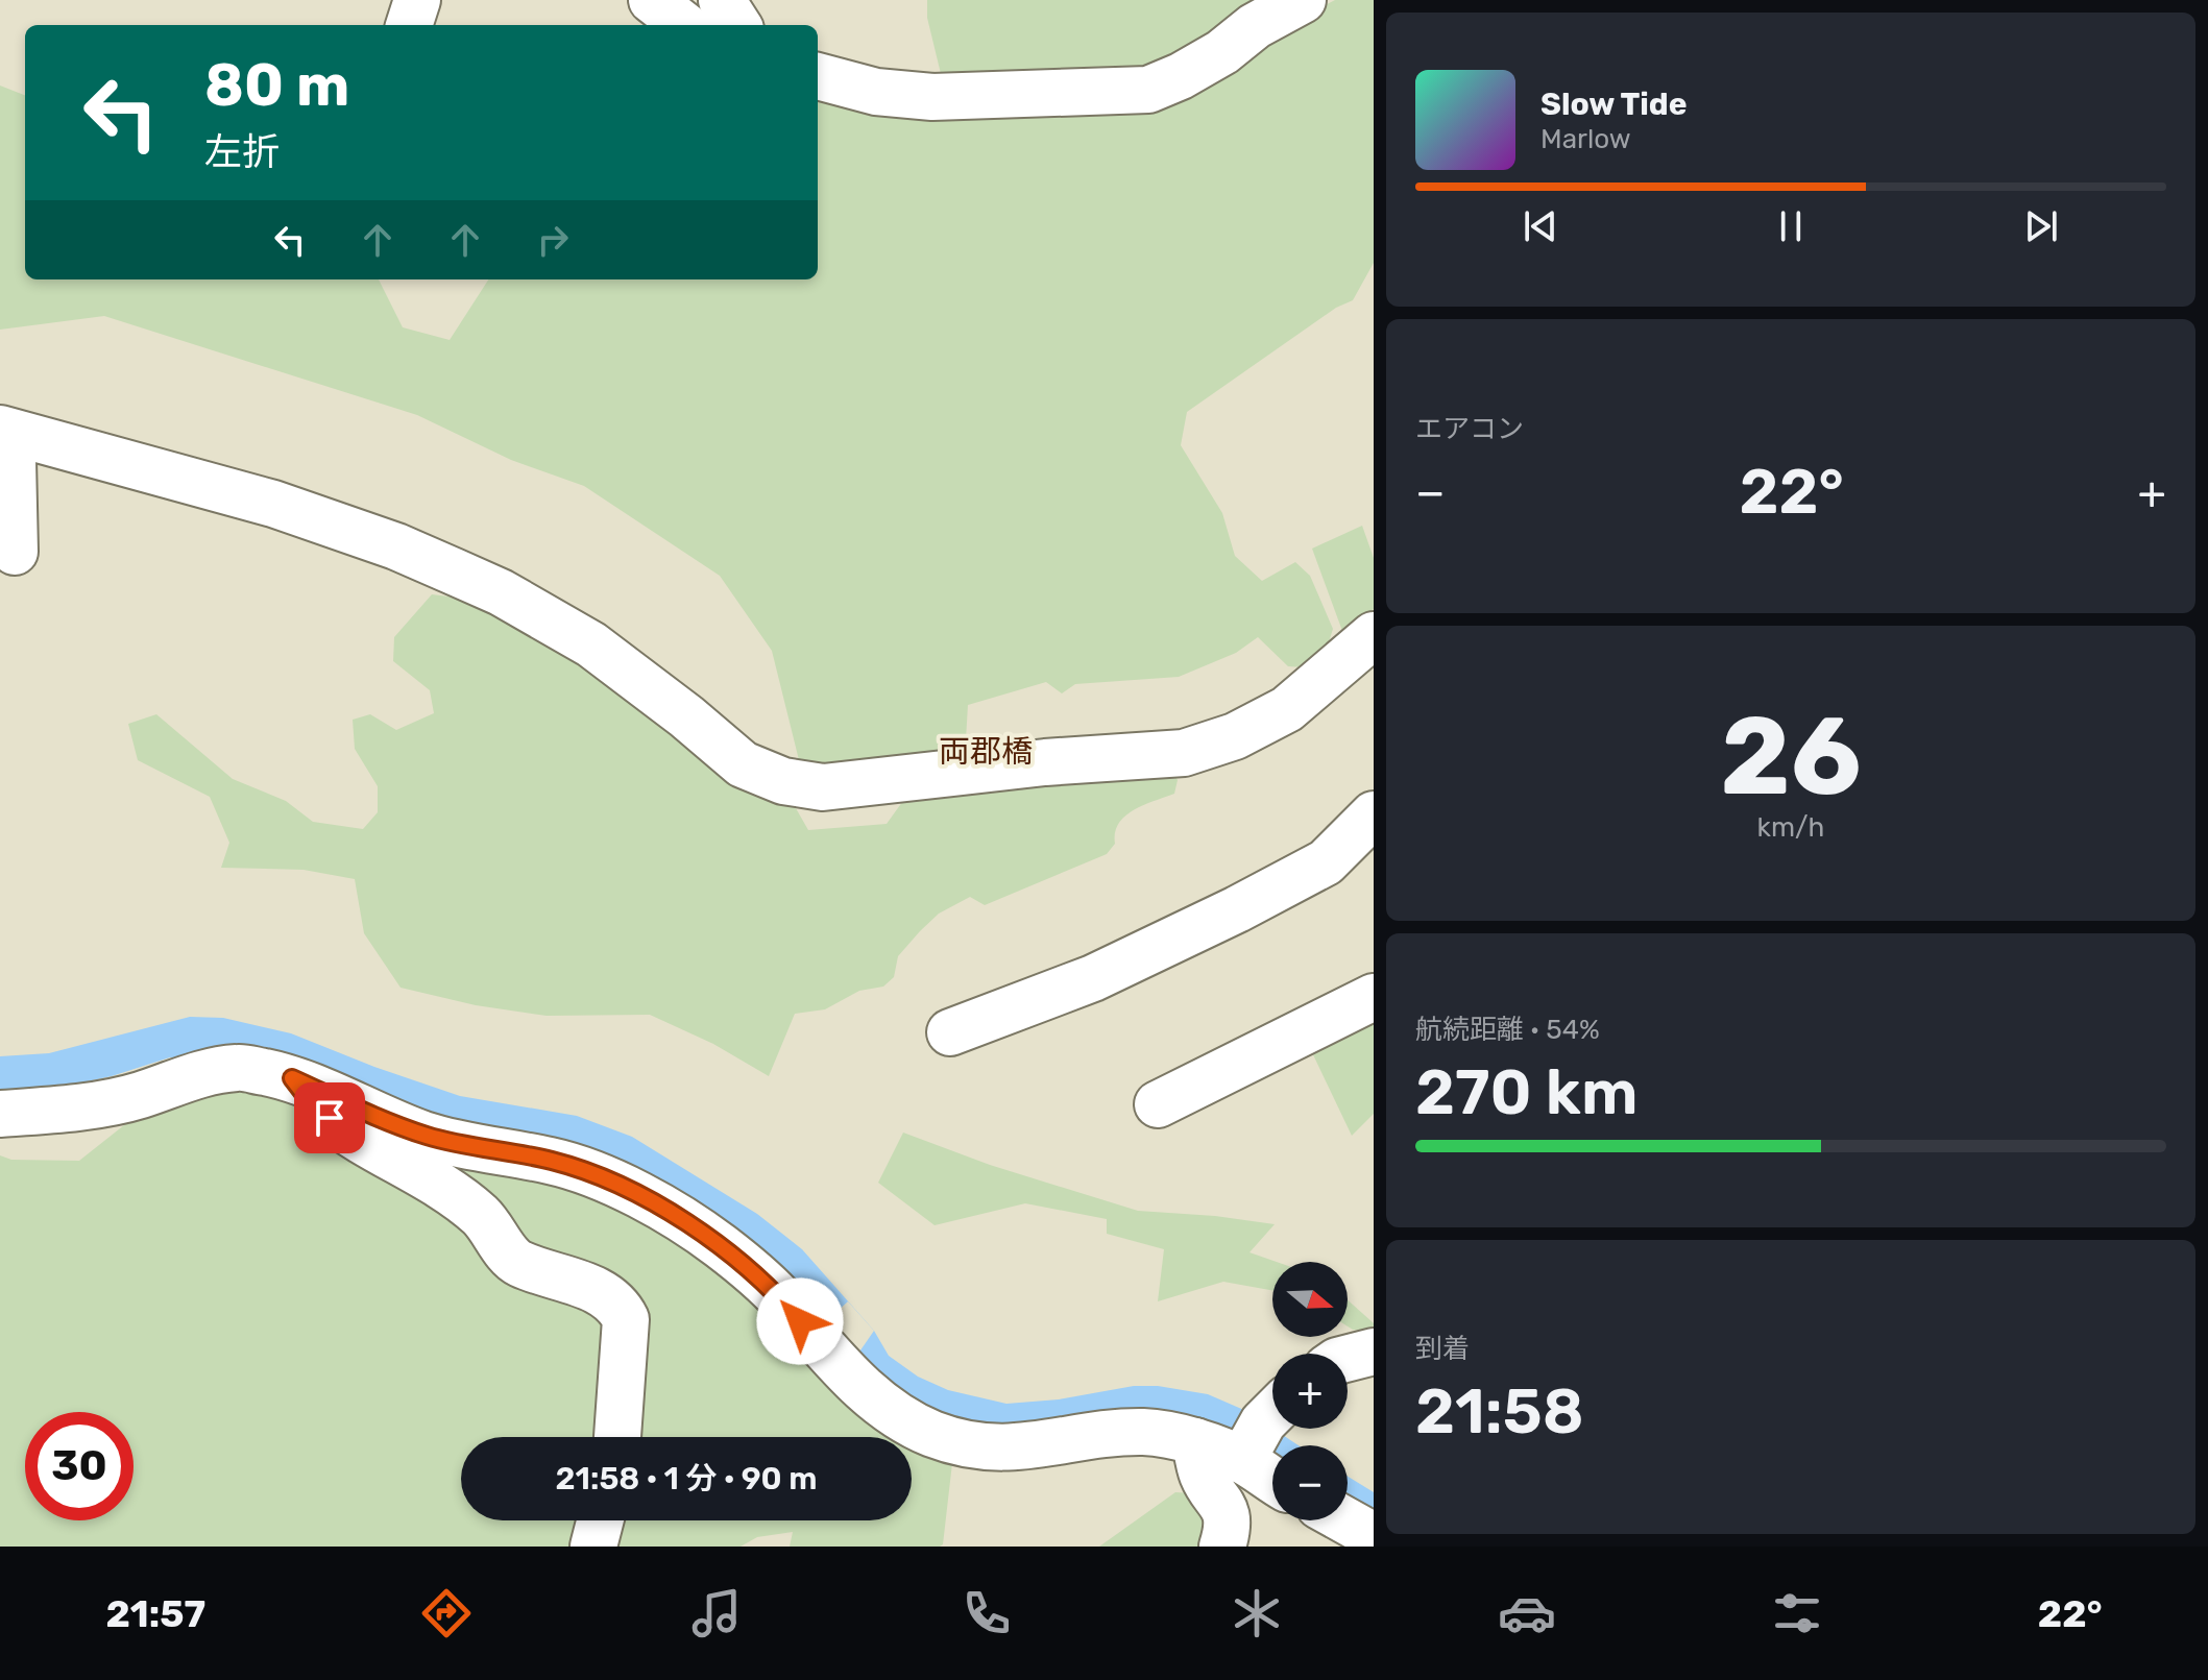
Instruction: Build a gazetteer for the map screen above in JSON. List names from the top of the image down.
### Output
{
  "districts": ["両郡橋"],
  "north": "right",
  "page": {
    "turn": ["80 m", "左折"],
    "song": ["Slow Tide", "Marlow"],
    "tile": [
      "エアコン",
      ["26", "km/h"],
      ["航続距離 · 54%", "270 km"],
      ["到着", "21:58"]
    ],
    "heat": ["−", "22°", "+"],
    "map_buttons": ["+", "−"],
    "limit": "30",
    "trip": "21:58 · 1 分 · 90 m",
    "tabs": ["21:57", "22°"]
  }
}
